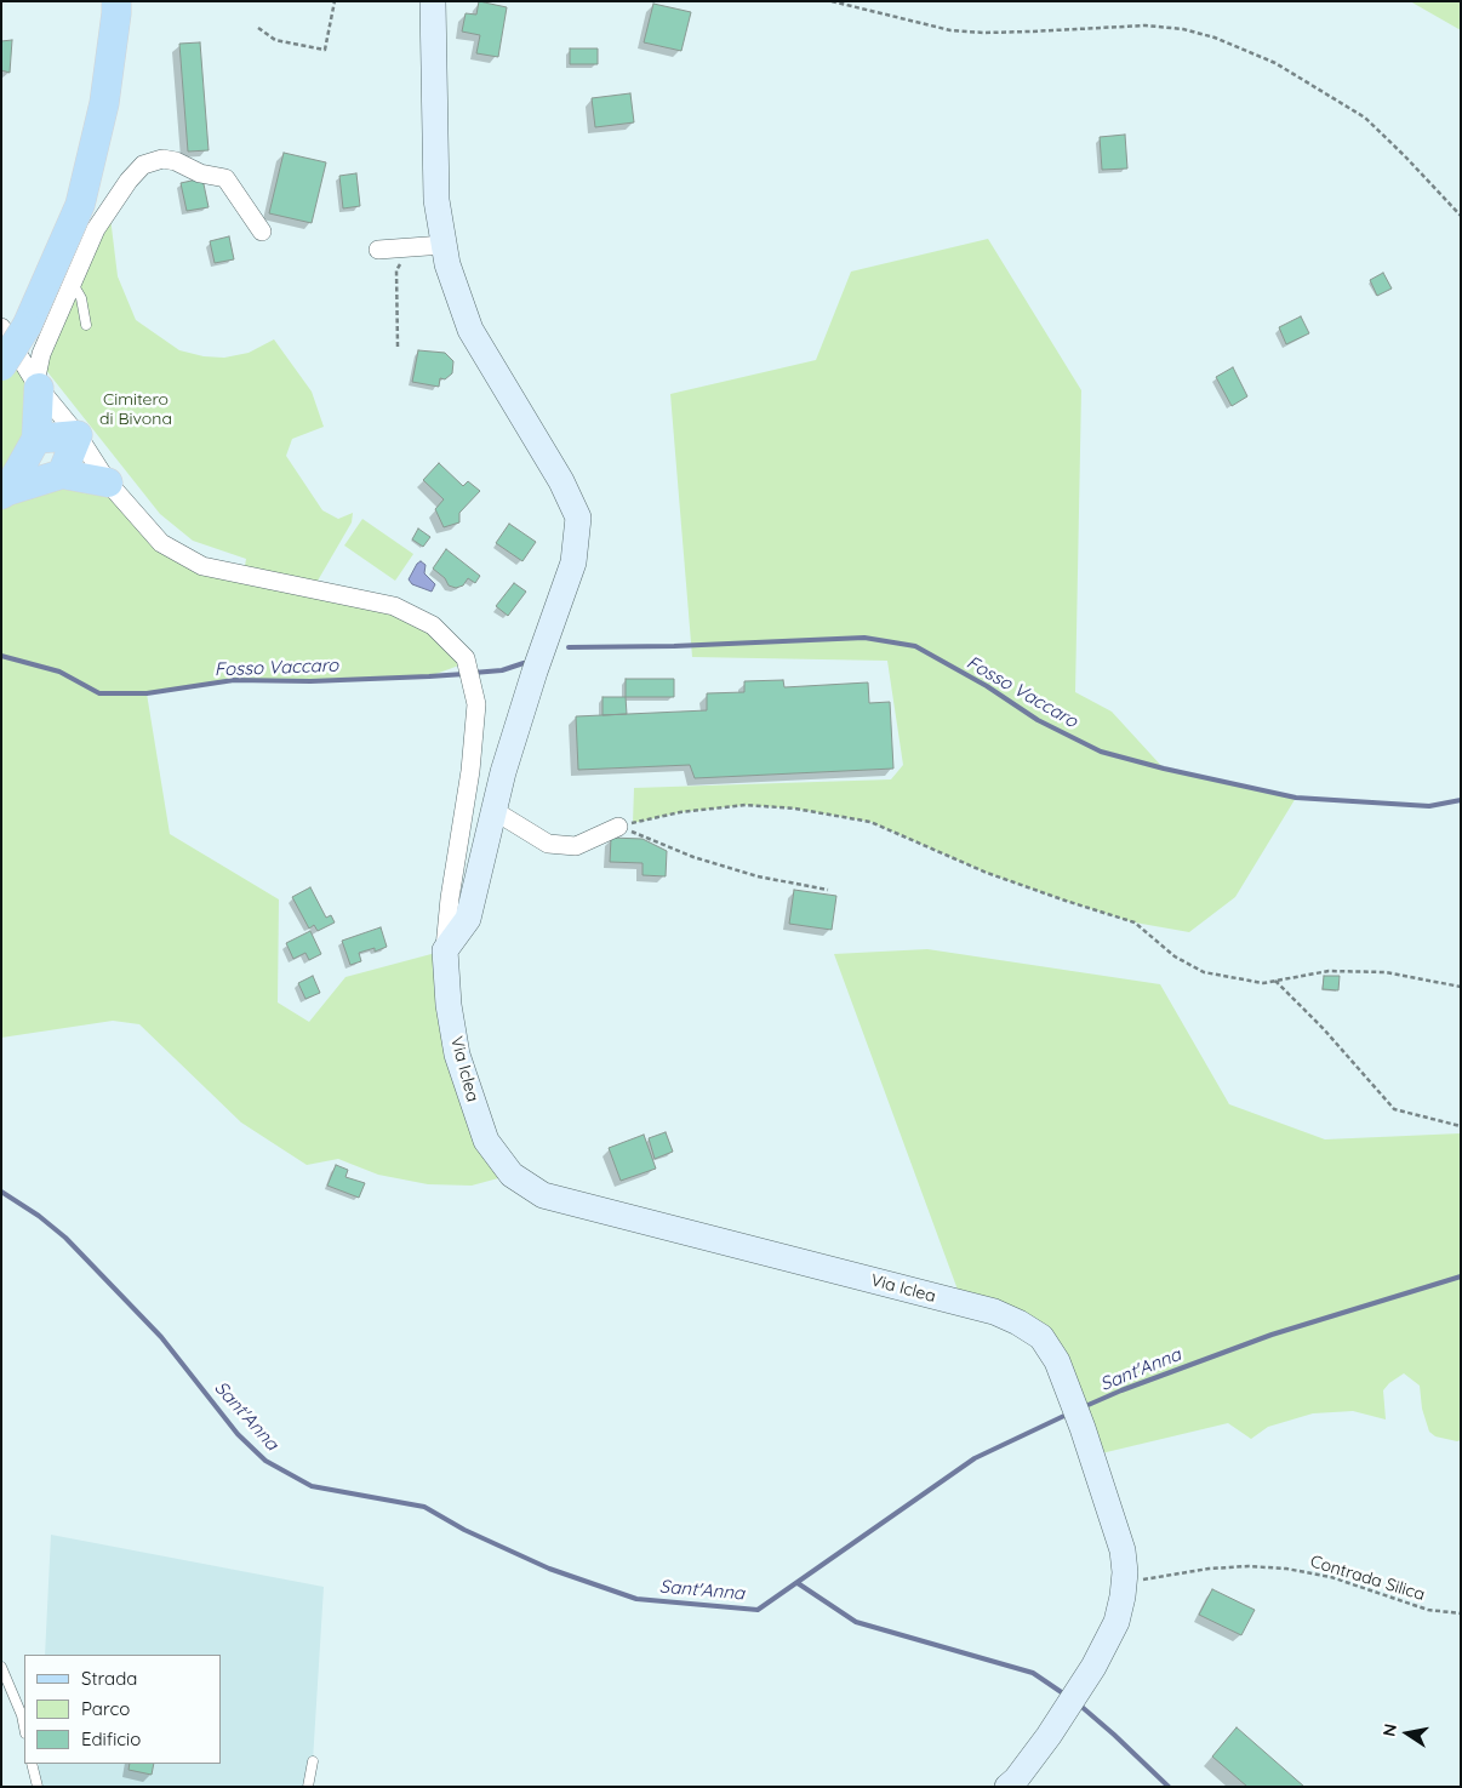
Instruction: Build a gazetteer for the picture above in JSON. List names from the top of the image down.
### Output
{
  "streets": {
    "street": ["Via Iclea"],
    "path": ["Contrada Silica"]
  },
  "crossings": [
    ["Via Iclea", "Contrada Silica"]
  ],
  "water": ["Fosso Vaccaro", "Sant'Anna"],
  "parks": ["Cimitero di Bivona"],
  "legend": ["Strada", "Parco", "Edificio"],
  "north": "left"
}
